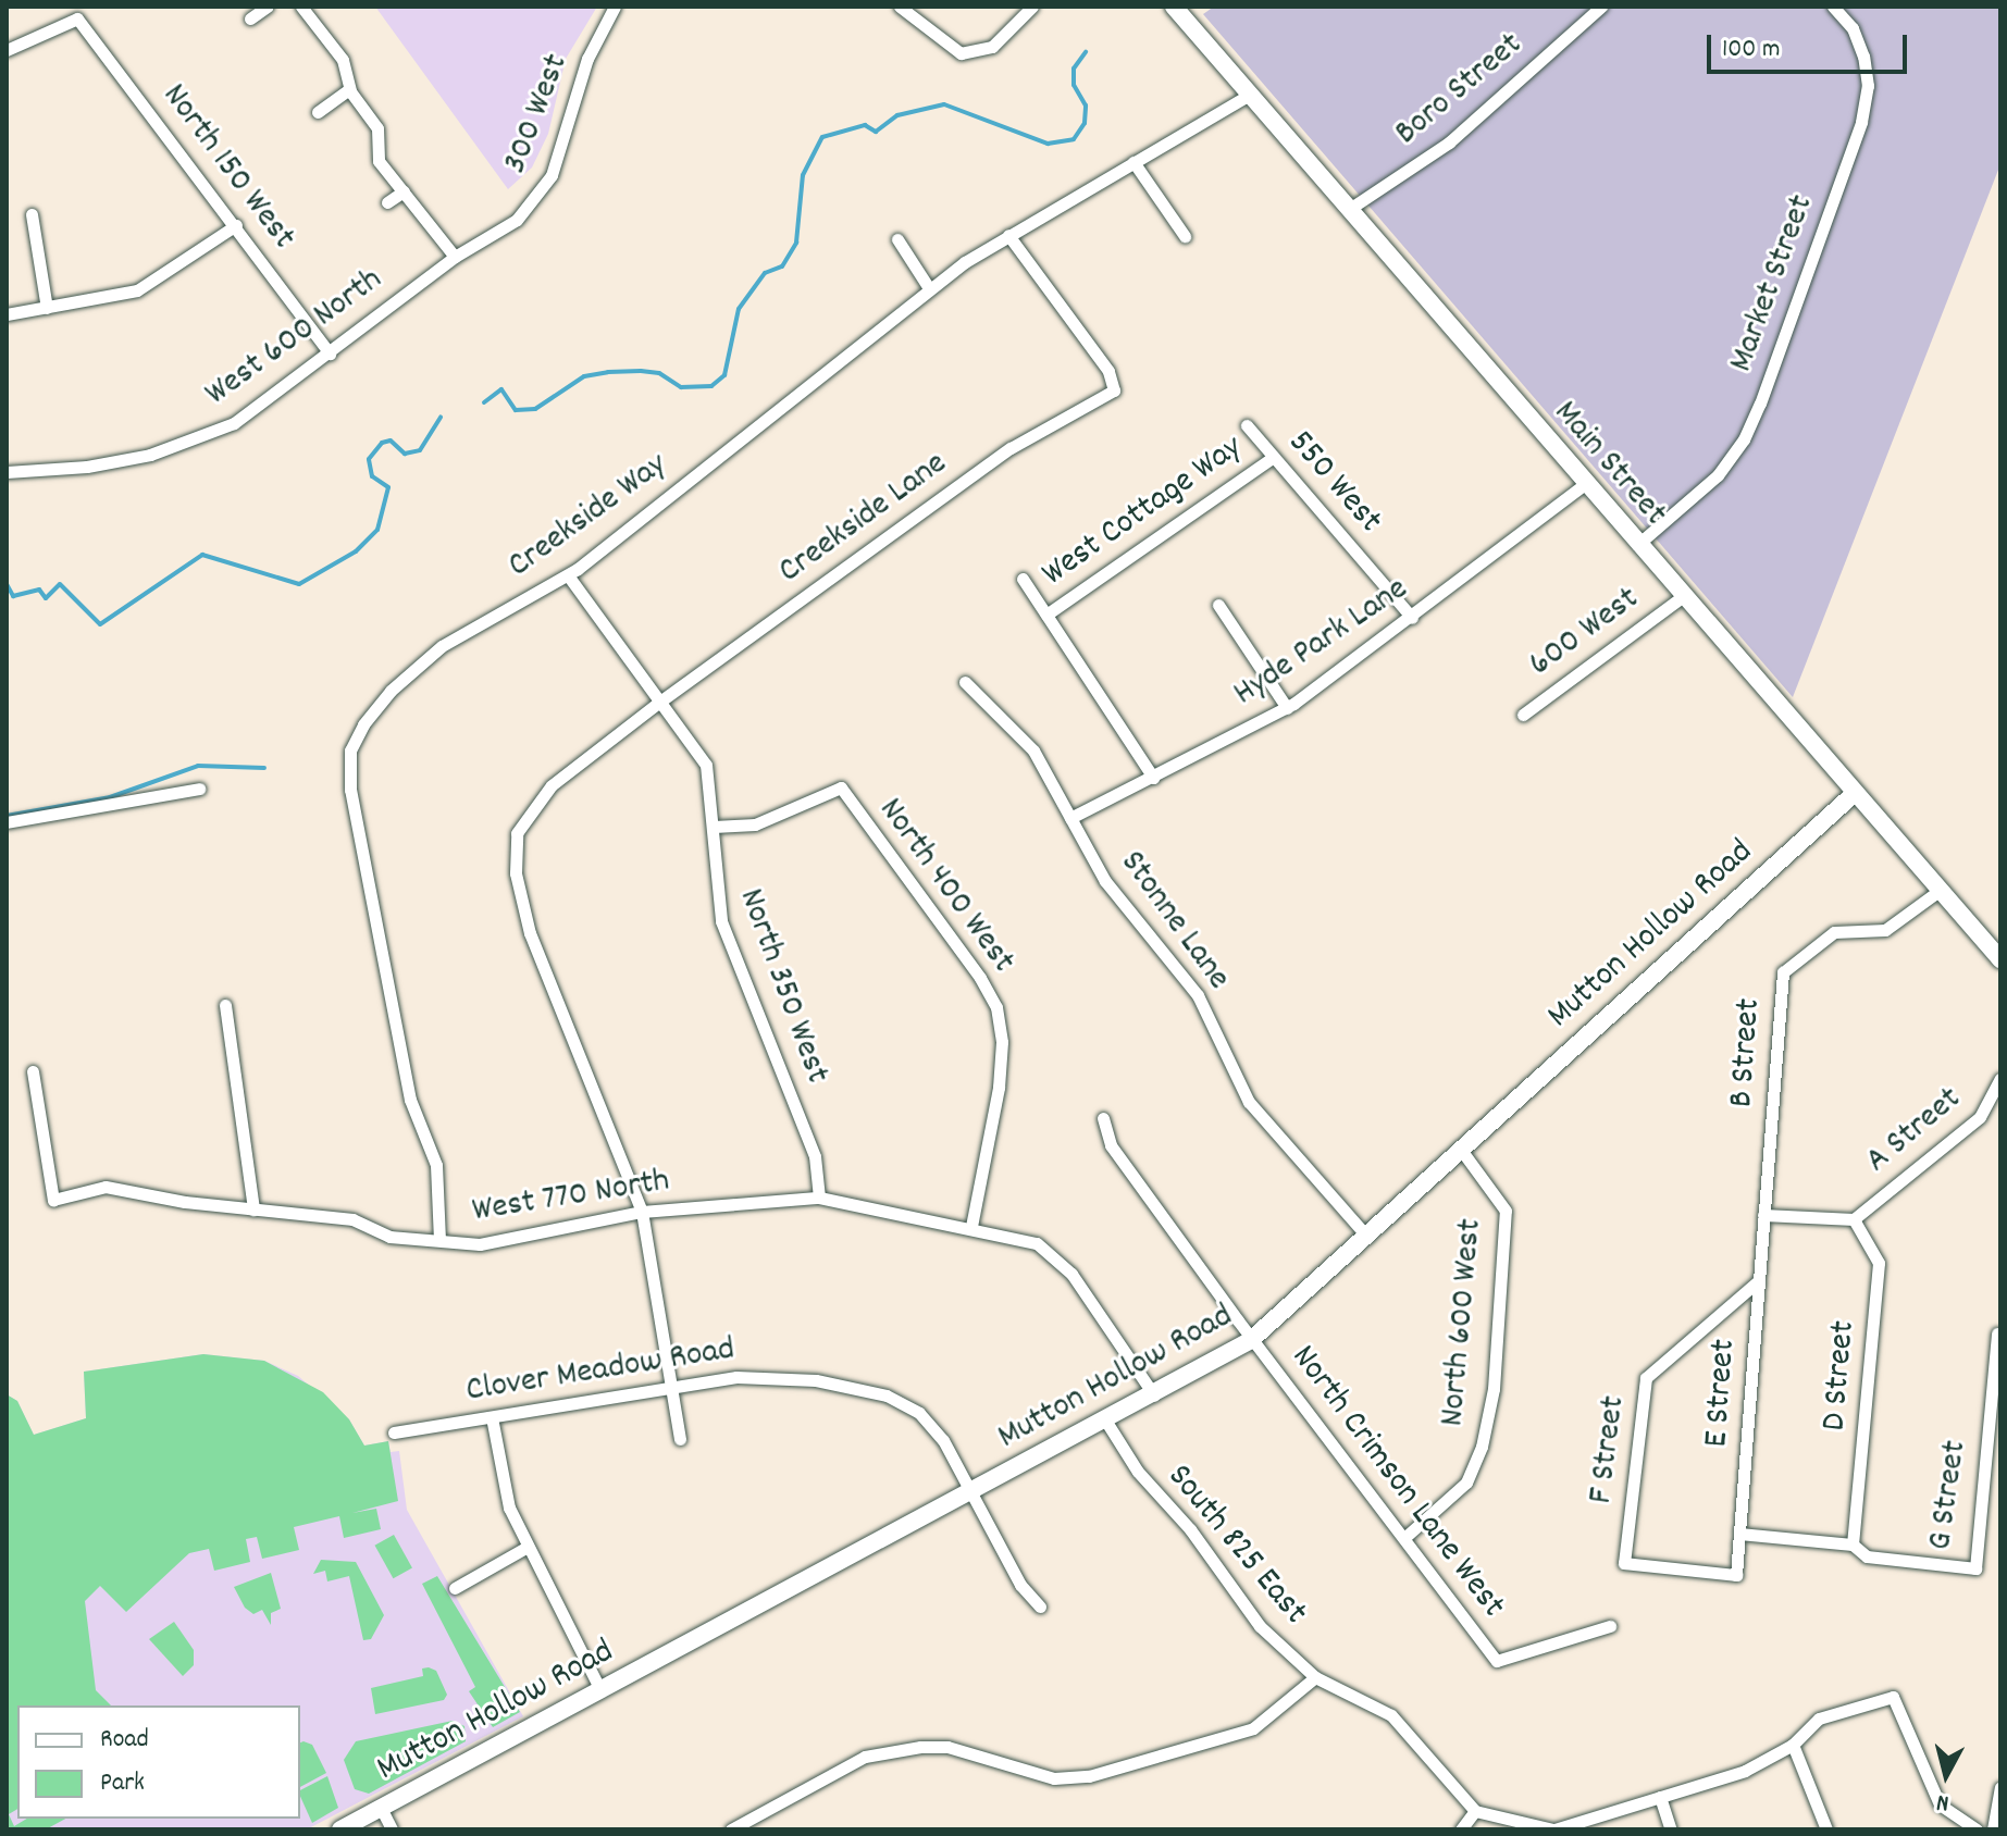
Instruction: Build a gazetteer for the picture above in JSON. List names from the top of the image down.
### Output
{
  "streets": {
    "street": [
      "Boro Street",
      "300 West",
      "North 150 West",
      "Market Street",
      "West 600 North",
      "Main Street",
      "550 West",
      "West Cottage Way",
      "Creekside Way",
      "Creekside Lane",
      "600 West",
      "Hyde Park Lane",
      "North 400 West",
      "Stonne Lane",
      "Mutton Hollow Road",
      "North 350 West",
      "B Street",
      "A Street",
      "West 770 North",
      "North 600 West",
      "Clover Meadow Road",
      "D Street",
      "E Street",
      "F Street",
      "North Crimson Lane West",
      "G Street",
      "South 825 East"
    ]
  },
  "crossings": [
    ["Boro Street", "Main Street"],
    ["300 West", "West 600 North"],
    ["North 150 West", "West 600 North"],
    ["Market Street", "Main Street"],
    ["Main Street", "Creekside Way"],
    ["Main Street", "600 West"],
    ["Main Street", "Hyde Park Lane"],
    ["Main Street", "Mutton Hollow Road"],
    ["Main Street", "B Street"],
    ["550 West", "West Cottage Way"],
    ["550 West", "Hyde Park Lane"],
    ["Creekside Way", "Creekside Lane"],
    ["Creekside Way", "North 350 West"],
    ["Creekside Way", "West 770 North"],
    ["Creekside Lane", "North 350 West"],
    ["Creekside Lane", "West 770 North"],
    ["Hyde Park Lane", "Stonne Lane"],
    ["North 400 West", "North 350 West"],
    ["North 400 West", "West 770 North"],
    ["Stonne Lane", "Mutton Hollow Road"],
    ["Mutton Hollow Road", "West 770 North"],
    ["Mutton Hollow Road", "North 600 West"],
    ["Mutton Hollow Road", "Clover Meadow Road"],
    ["Mutton Hollow Road", "North Crimson Lane West"],
    ["Mutton Hollow Road", "South 825 East"],
    ["North 350 West", "West 770 North"],
    ["B Street", "E Street"],
    ["A Street", "D Street"],
    ["North 600 West", "North Crimson Lane West"],
    ["D Street", "G Street"],
    ["E Street", "F Street"]
  ],
  "legend": ["Road", "Park"],
  "scale_bar": "100 m",
  "north": "bottom"
}
